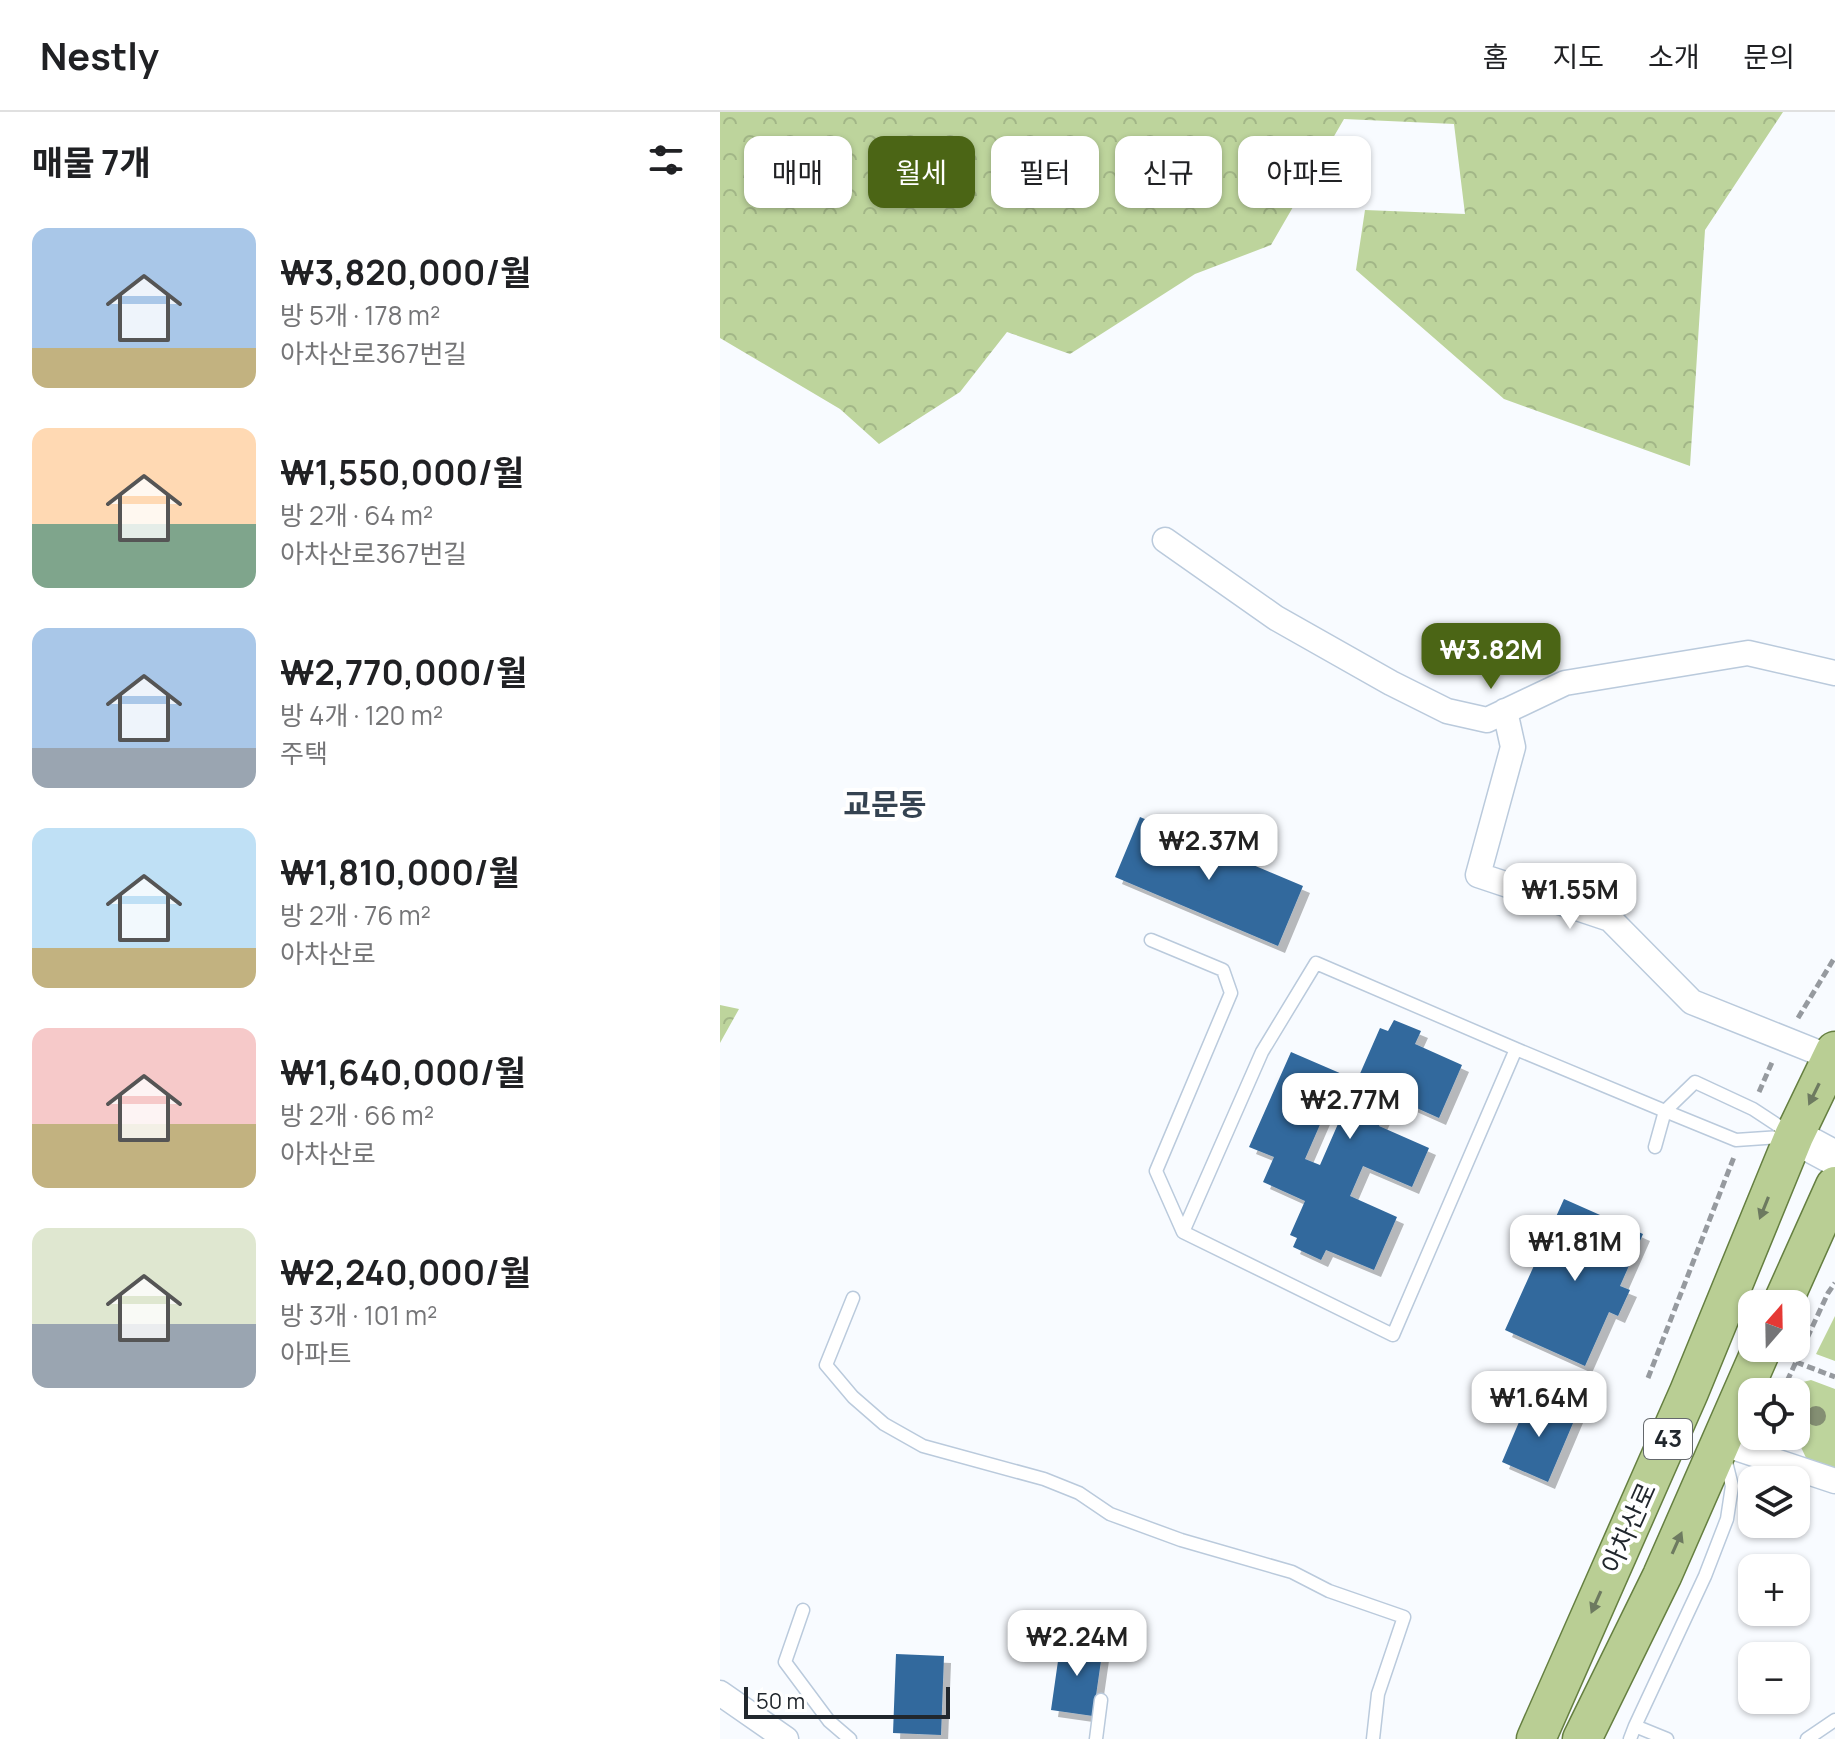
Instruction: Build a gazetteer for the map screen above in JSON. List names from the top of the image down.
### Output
{
  "streets": {
    "main road": ["43", "아차산로"]
  },
  "districts": ["교문동"],
  "scale_bar": "50 m",
  "north": "top",
  "page": {
    "header": "Nestly",
    "nav": [
      "홈",
      "지도",
      "소개",
      "문의"
    ],
    "heading": "매물 7개",
    "chip": [
      "매매",
      "월세",
      "필터",
      "신규",
      "아파트"
    ],
    "list": [
      {
        "name": "₩3,820,000/월",
        "note": "방 5개 · 178 m² · 아차산로367번길"
      },
      {
        "name": "₩1,550,000/월",
        "note": "방 2개 · 64 m² · 아차산로367번길"
      },
      {
        "name": "₩2,770,000/월",
        "note": "방 4개 · 120 m² · 주택"
      },
      {
        "name": "₩1,810,000/월",
        "note": "방 2개 · 76 m² · 아차산로"
      },
      {
        "name": "₩1,640,000/월",
        "note": "방 2개 · 66 m² · 아차산로"
      },
      {
        "name": "₩2,240,000/월",
        "note": "방 3개 · 101 m² · 아파트"
      }
    ],
    "price": [
      "₩3.82M",
      "₩2.37M",
      "₩1.55M",
      "₩2.77M",
      "₩1.81M",
      "₩1.64M",
      "₩2.24M"
    ],
    "map_buttons": ["+", "−"],
    "scale": "50 m"
  }
}
